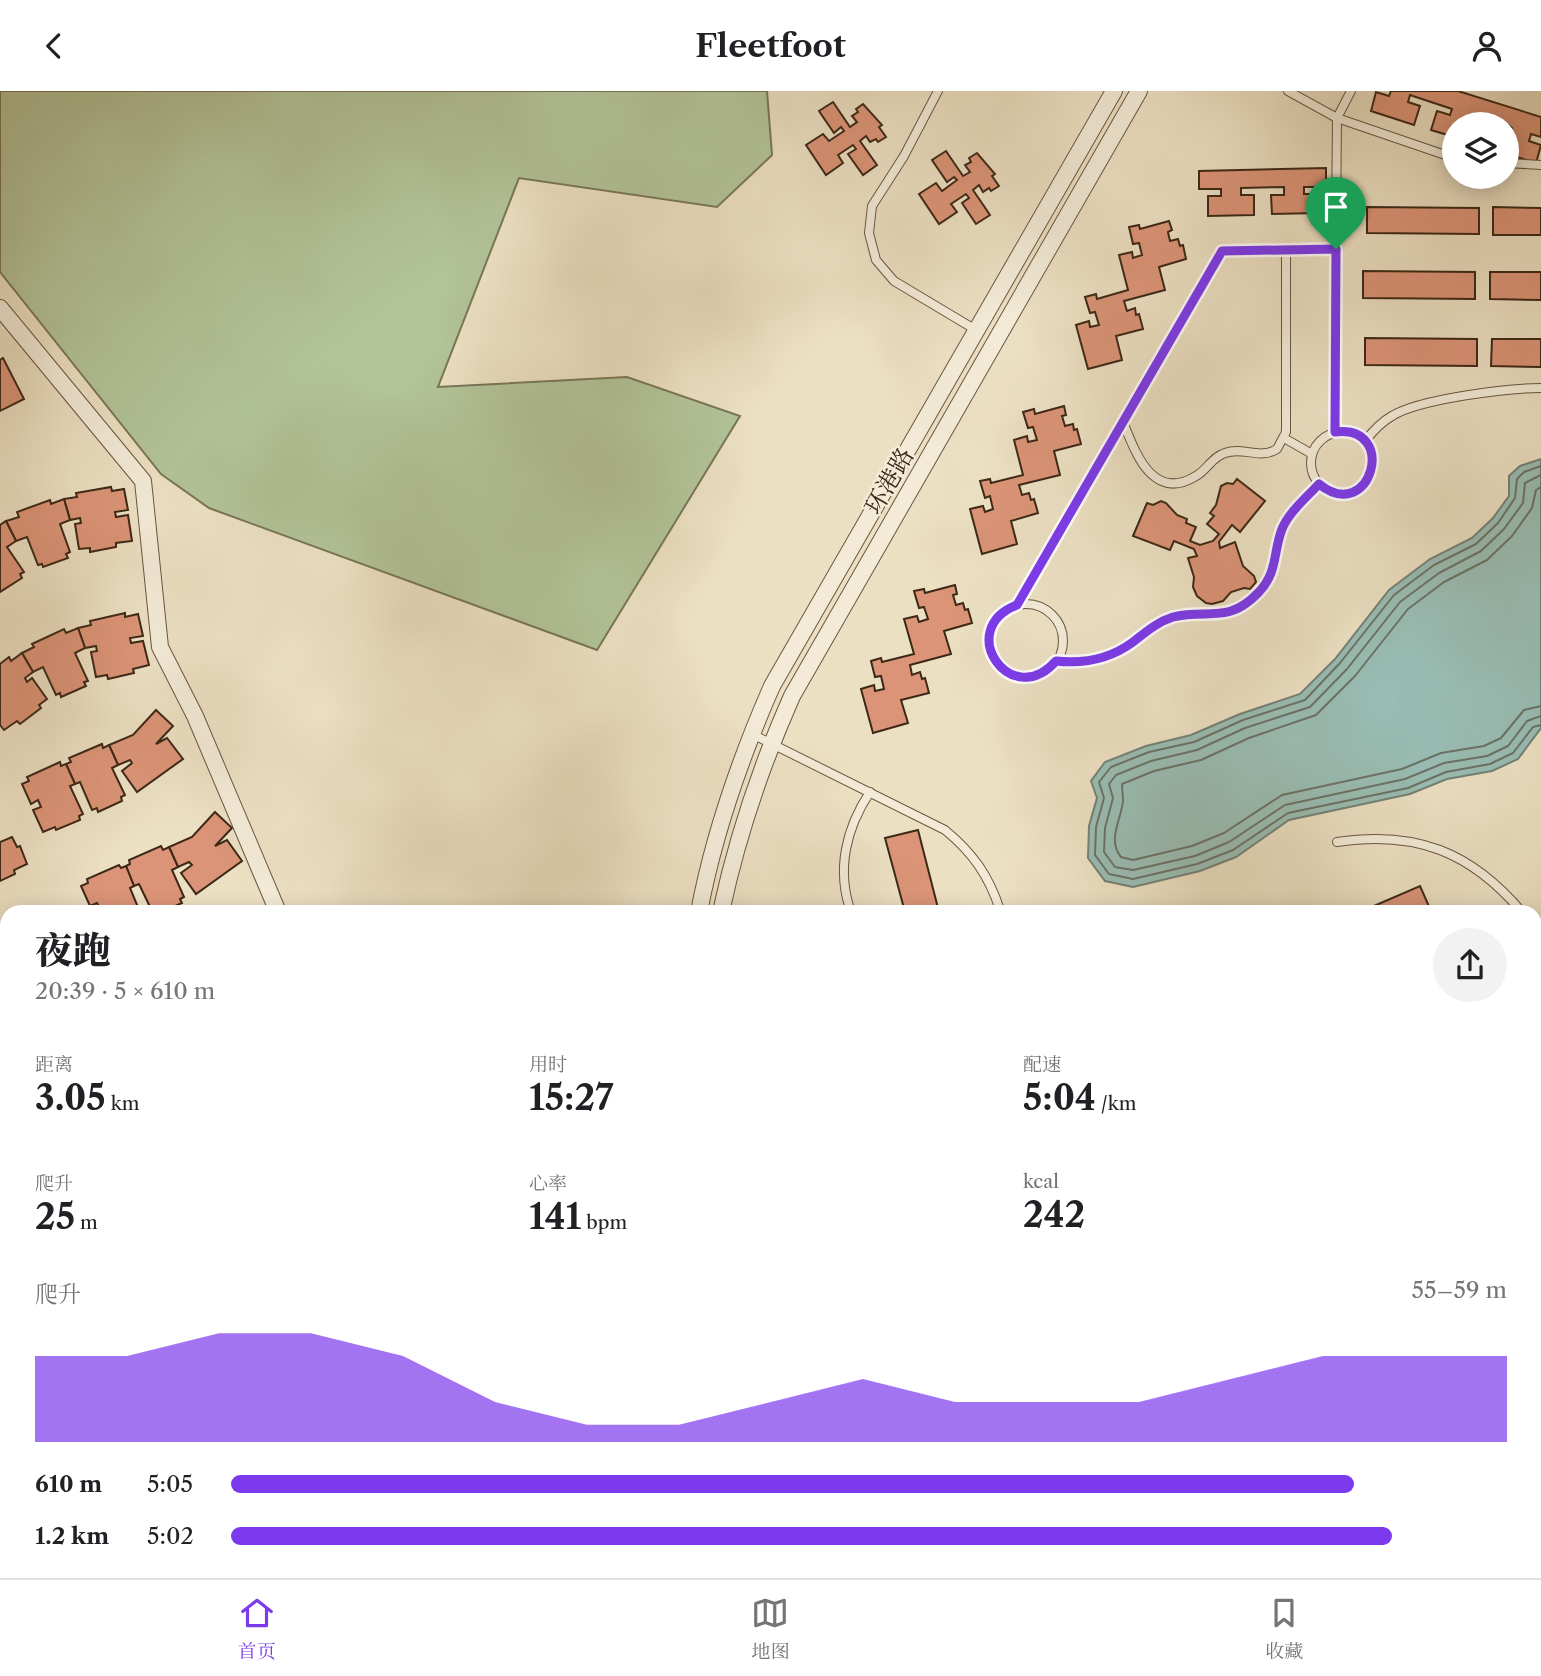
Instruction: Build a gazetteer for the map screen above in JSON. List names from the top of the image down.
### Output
{
  "streets": {
    "street": ["环港路"]
  },
  "page": {
    "header": "Fleetfoot",
    "heading": ["夜跑", "20:39 · 5 × 610 m"],
    "stats": [
      ["距离", "3.05 km"],
      ["用时", "15:27"],
      ["配速", "5:04 /km"],
      ["爬升", "25 m"],
      ["心率", "141 bpm"],
      ["kcal", "242"]
    ],
    "chart": ["爬升", "55–59 m"],
    "list": [
      {
        "name": "610 m",
        "note": "5:05"
      },
      {
        "name": "1.2 km",
        "note": "5:02"
      }
    ],
    "tabs": ["首页", "地图", "收藏"]
  }
}
